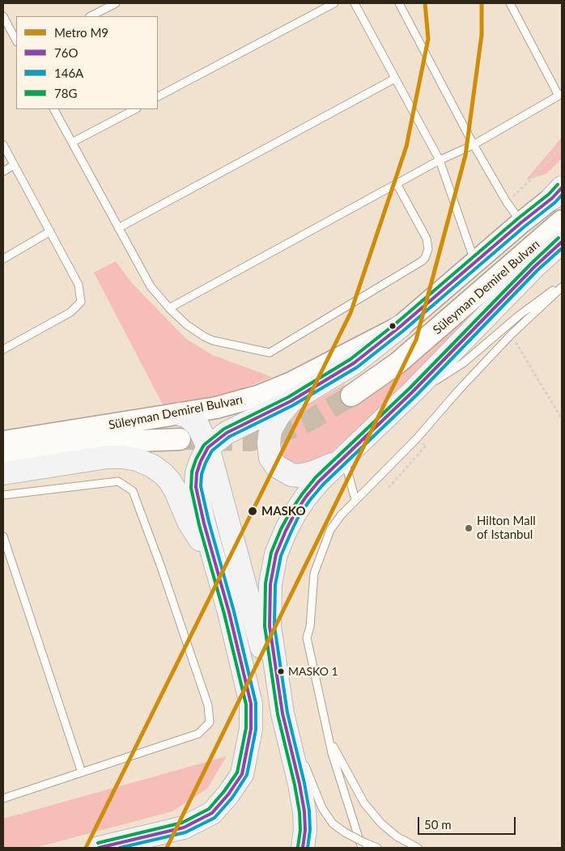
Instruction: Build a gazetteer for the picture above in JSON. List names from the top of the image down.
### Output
{
  "streets": {
    "main road": ["Süleyman Demirel Bulvarı"]
  },
  "places": ["MASKO", "Hilton Mall of Istanbul", "MASKO 1"],
  "lines": [
    "metro line M9",
    "transit line 78G",
    "transit line 76O",
    "transit line 146A"
  ],
  "legend": [
    "Metro M9",
    "76O",
    "146A",
    "78G"
  ],
  "scale_bar": "50 m"
}
